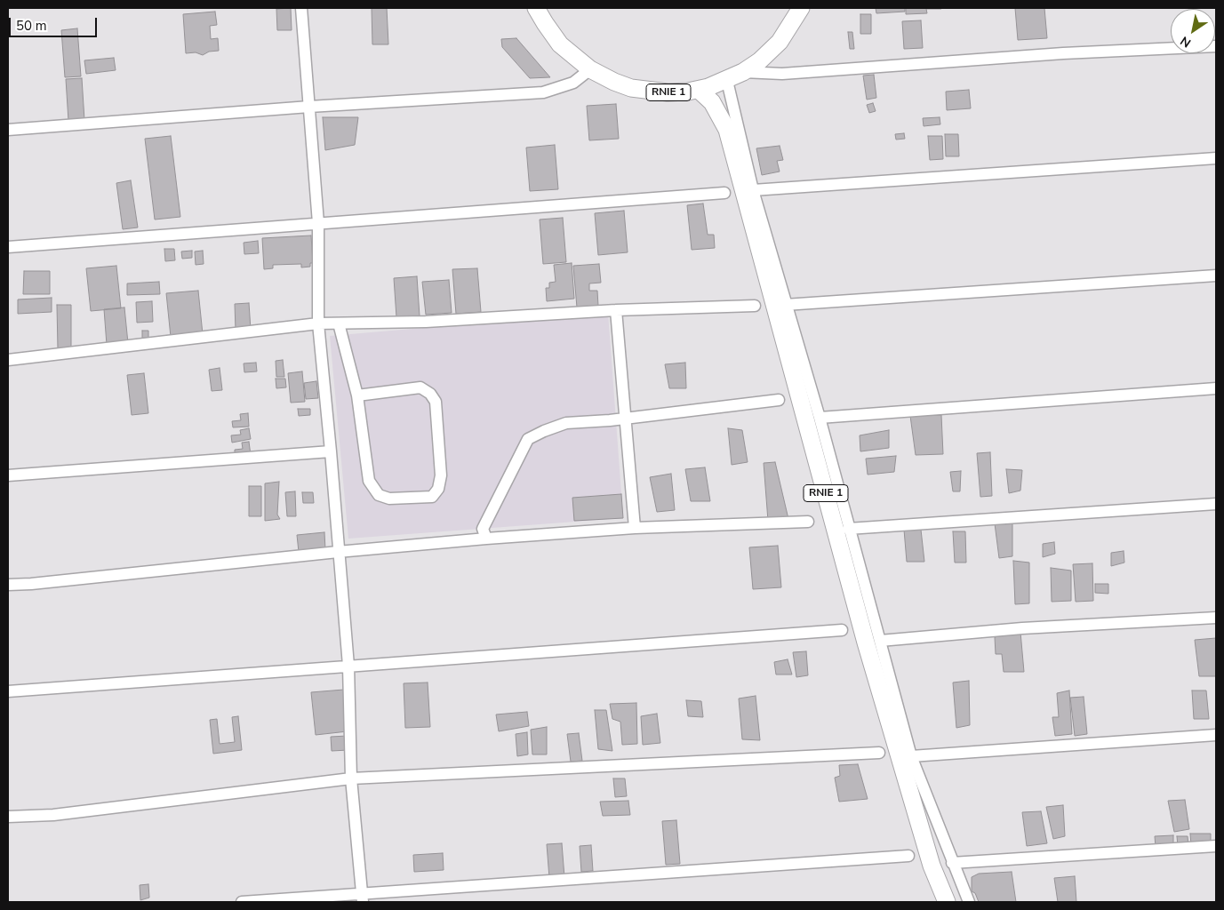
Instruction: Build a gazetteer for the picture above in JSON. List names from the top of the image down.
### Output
{
  "streets": {
    "highway": ["RNIE 1"]
  },
  "scale_bar": "50 m",
  "north": "bottom left"
}
